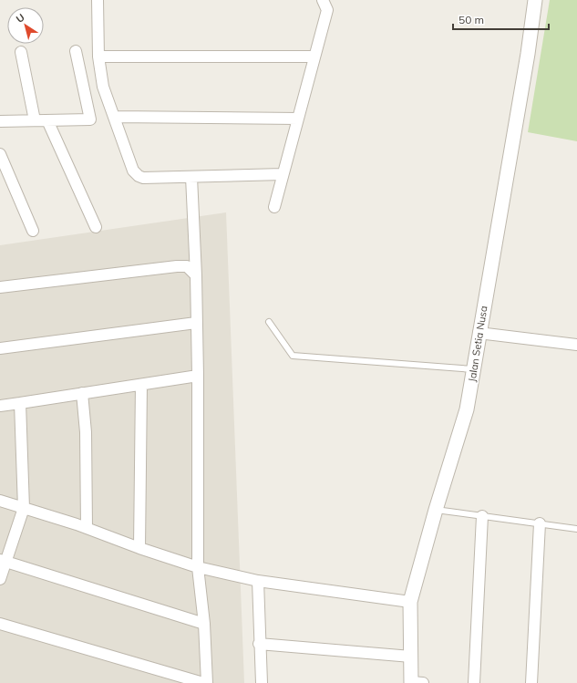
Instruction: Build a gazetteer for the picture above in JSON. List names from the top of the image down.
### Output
{
  "streets": {
    "street": ["Jalan Setia Nusa"]
  },
  "scale_bar": "50 m",
  "north": "top left"
}
